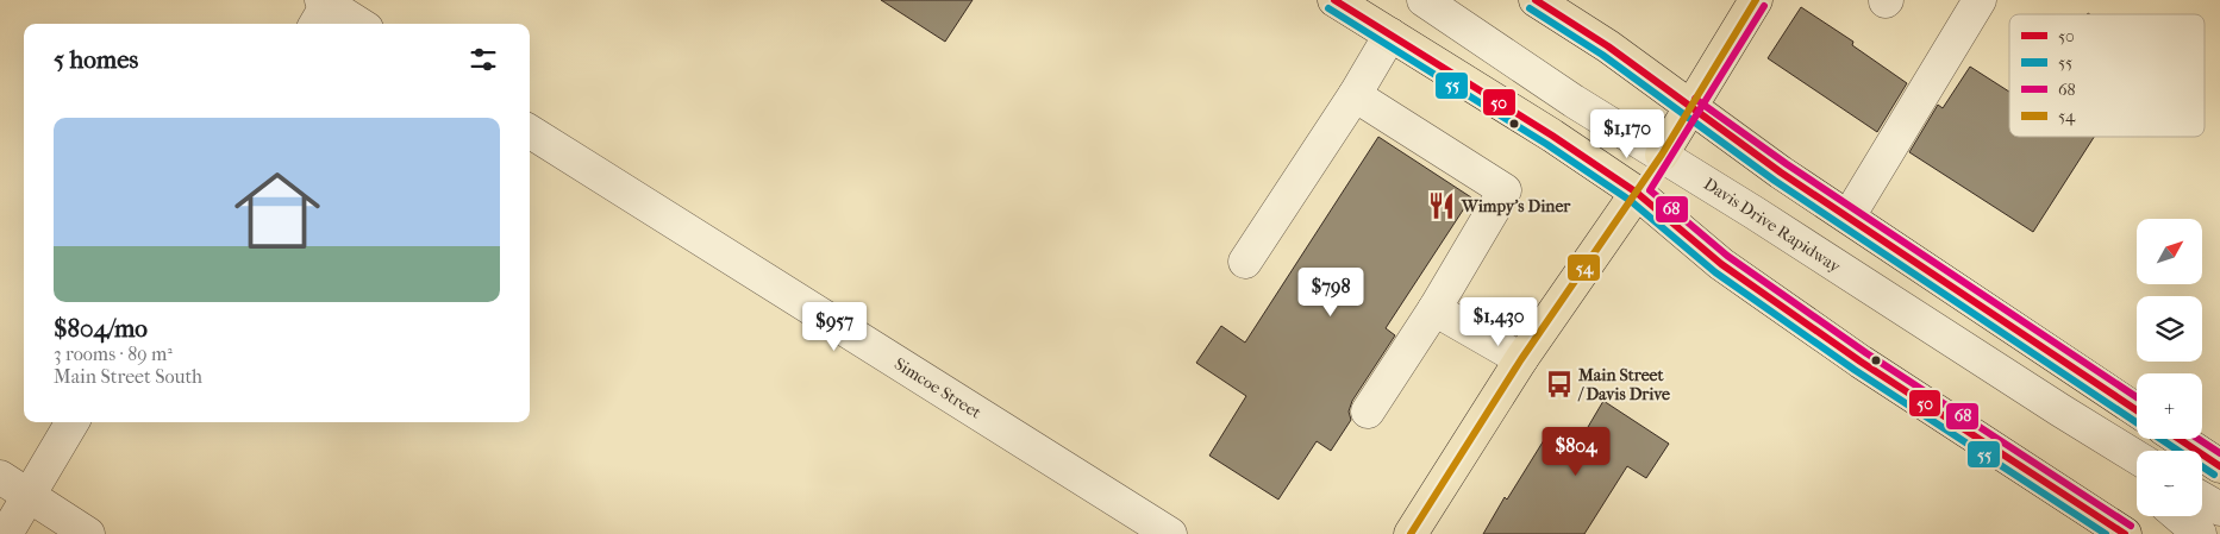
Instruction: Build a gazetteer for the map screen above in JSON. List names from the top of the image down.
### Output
{
  "streets": {
    "street": ["Davis Drive Rapidway", "Simcoe Street"]
  },
  "places": {
    "restaurant": ["Wimpy's Diner"],
    "bus stop": ["Main Street / Davis Drive"]
  },
  "lines": [
    "transit line 50",
    "transit line 54",
    "transit line 68",
    "transit line 55"
  ],
  "legend": [
    "50",
    "55",
    "68",
    "54"
  ],
  "north": "top right",
  "page": {
    "heading": "5 homes",
    "list": [
      {
        "name": "$804/mo",
        "note": "3 rooms · 89 m² · Main Street South"
      }
    ],
    "price": [
      "$1,170",
      "$798",
      "$1,430",
      "$957",
      "$804"
    ],
    "map_buttons": ["+", "−"]
  }
}
